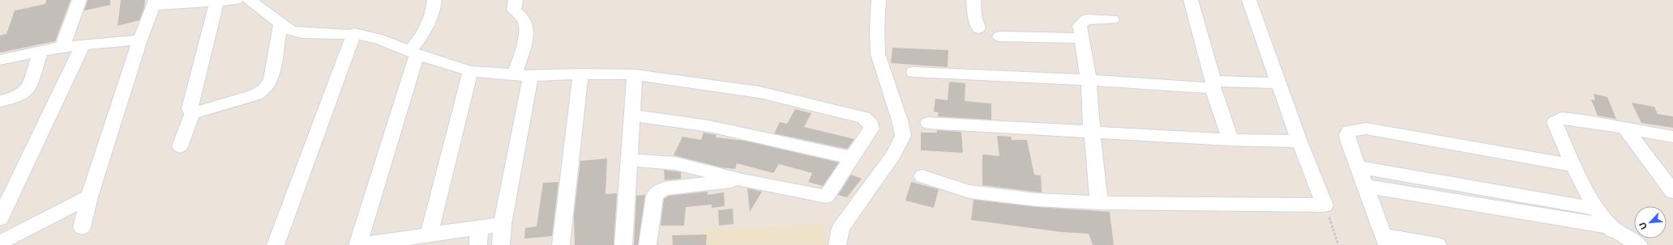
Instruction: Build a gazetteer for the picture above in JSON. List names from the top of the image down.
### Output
{
  "north": "bottom left"
}
